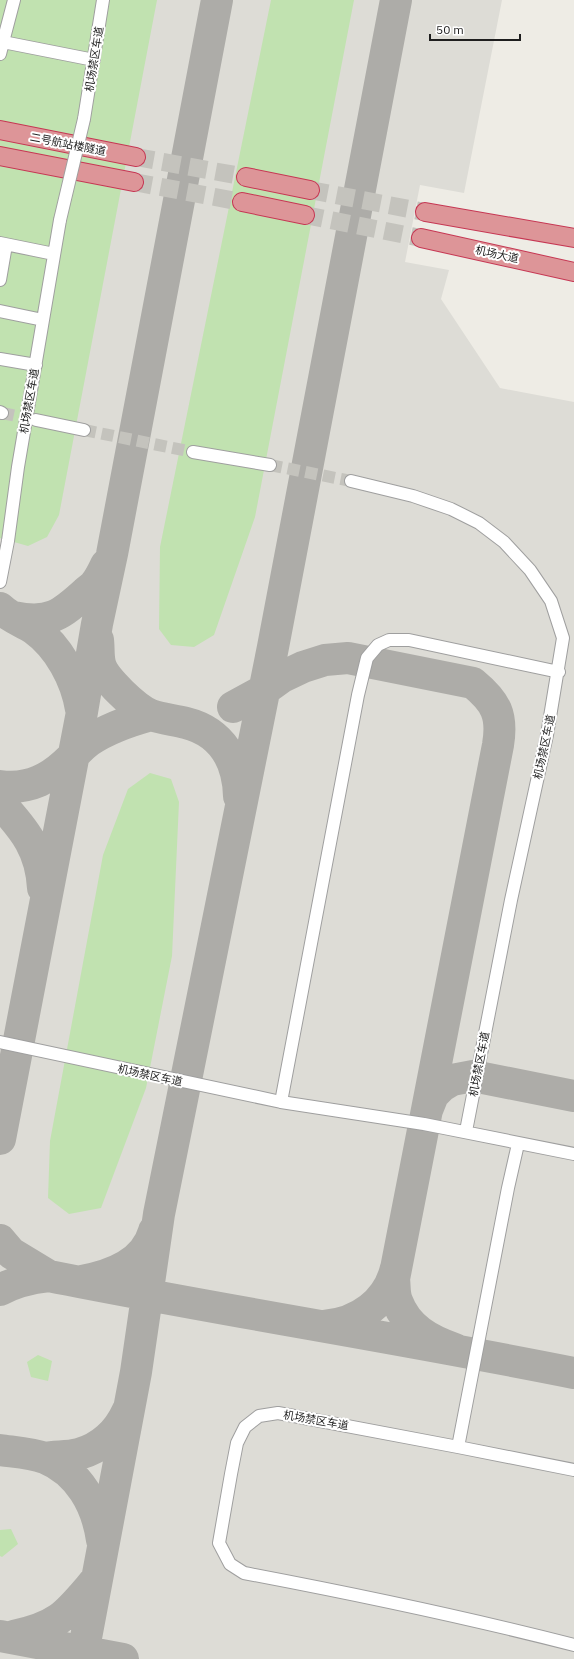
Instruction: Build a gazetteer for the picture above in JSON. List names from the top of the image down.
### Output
{
  "streets": {
    "highway": ["二号航站楼隧道", "机场大道"],
    "lane": ["机场禁区车道"]
  },
  "scale_bar": "50 m"
}
